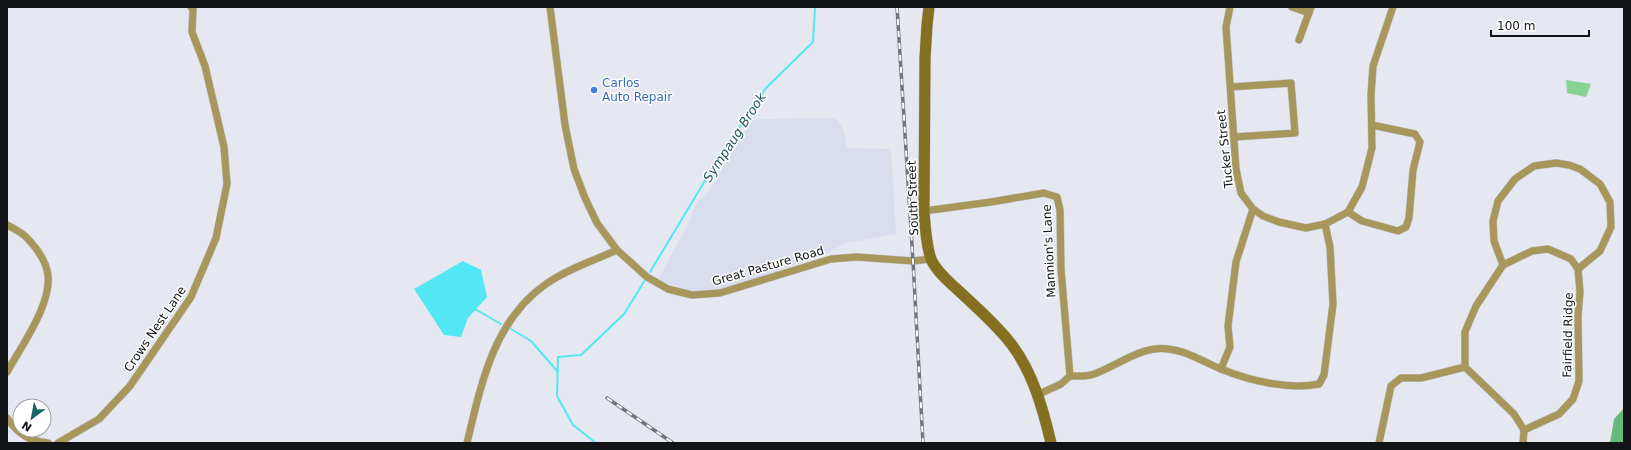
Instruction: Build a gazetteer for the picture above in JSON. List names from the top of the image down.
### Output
{
  "streets": {
    "main road": ["South Street"],
    "street": [
      "Tucker Street",
      "Mannion's Lane",
      "Great Pasture Road",
      "Crows Nest Lane",
      "Fairfield Ridge"
    ]
  },
  "crossings": [
    ["South Street", "Mannion's Lane"],
    ["South Street", "Great Pasture Road"]
  ],
  "water": ["Sympaug Brook"],
  "places": ["Carlos Auto Repair"],
  "scale_bar": "100 m",
  "north": "bottom left"
}
